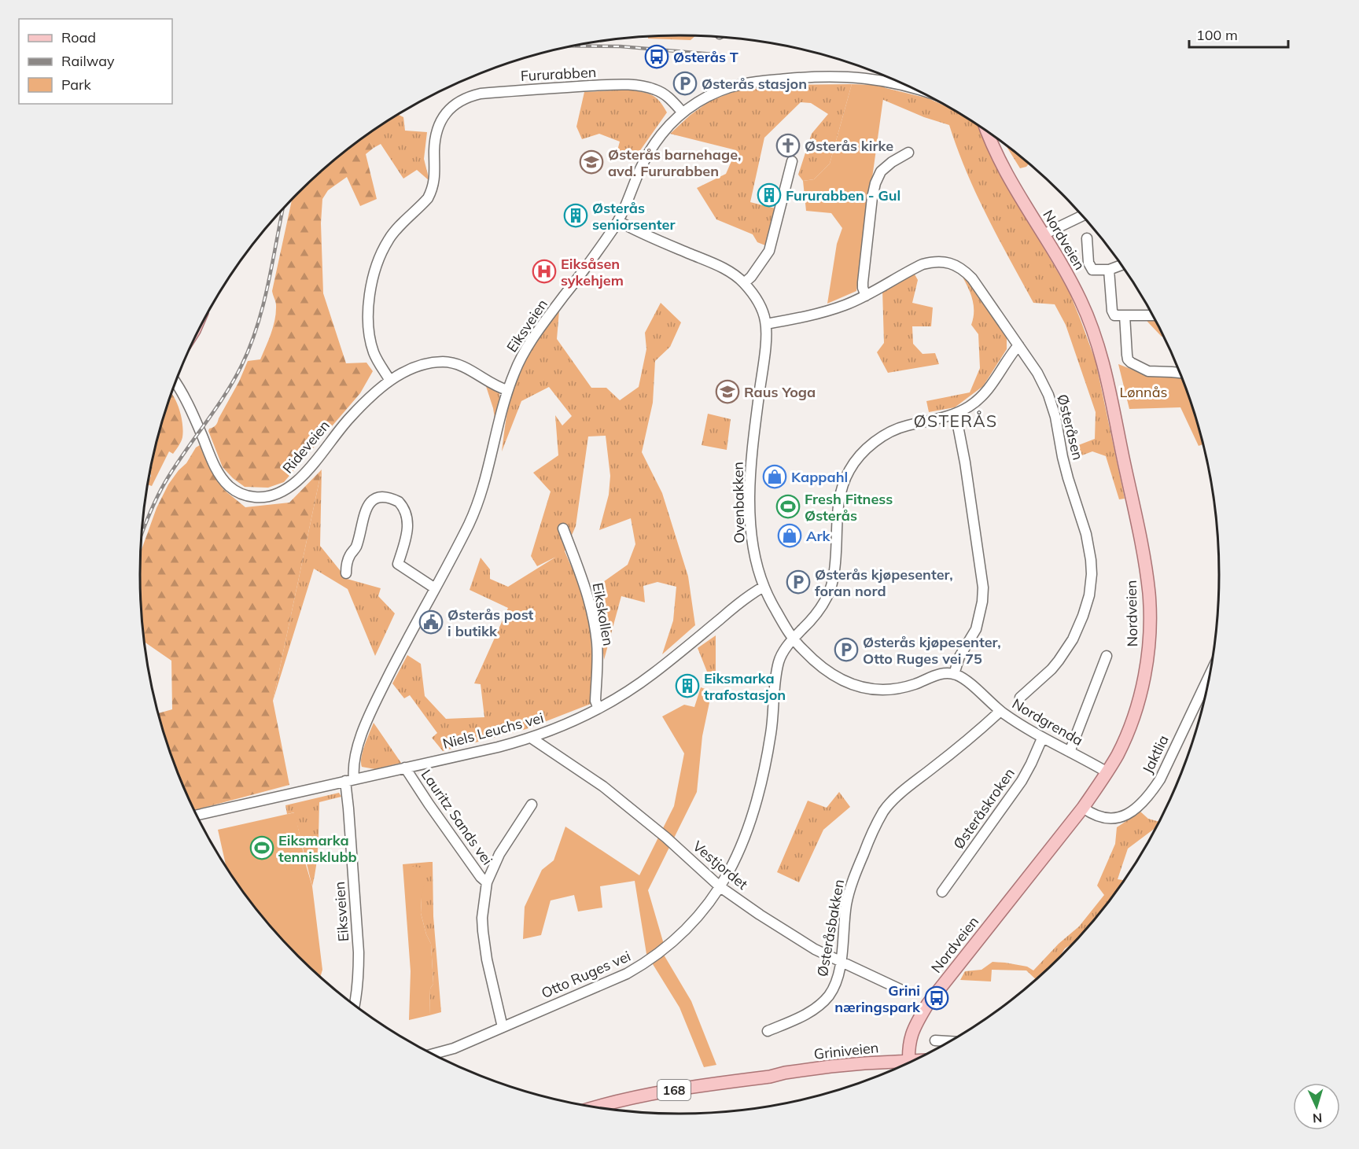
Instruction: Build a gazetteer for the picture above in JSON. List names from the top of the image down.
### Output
{
  "streets": {
    "main road": ["Nordveien", "Griniveien", "168"],
    "street": [
      "Fururabben",
      "Eiksveien",
      "Østeråsen",
      "Rideveien",
      "Ovenbakken",
      "Eikskollen",
      "Nordgrenda",
      "Niels Leuchs vei",
      "Jaktlia",
      "Østeråskroken",
      "Lauritz Sands vei",
      "Vestjordet",
      "Østeråsbakken",
      "Otto Ruges vei"
    ]
  },
  "crossings": [
    ["Fururabben", "Eiksveien"],
    ["Fururabben", "Rideveien"],
    ["Nordveien", "Nordgrenda"],
    ["Nordveien", "Jaktlia"],
    ["Eiksveien", "Rideveien"],
    ["Eiksveien", "Ovenbakken"],
    ["Eiksveien", "Niels Leuchs vei"],
    ["Østeråsen", "Ovenbakken"],
    ["Østeråsen", "Otto Ruges vei"],
    ["Ovenbakken", "Nordgrenda"],
    ["Ovenbakken", "Niels Leuchs vei"],
    ["Ovenbakken", "Otto Ruges vei"],
    ["Eikskollen", "Niels Leuchs vei"],
    ["Nordgrenda", "Østeråskroken"],
    ["Nordgrenda", "Østeråsbakken"],
    ["Niels Leuchs vei", "Lauritz Sands vei"],
    ["Niels Leuchs vei", "Vestjordet"],
    ["Lauritz Sands vei", "Otto Ruges vei"],
    ["Vestjordet", "Østeråsbakken"],
    ["Vestjordet", "Otto Ruges vei"]
  ],
  "districts": ["ØSTERÅS"],
  "parks": ["Lønnås"],
  "places": {
    "bus stop": ["Østerås T", "Grini næringspark"],
    "parking": ["Østerås stasjon", "Østerås kjøpesenter, foran nord", "Østerås kjøpesenter, Otto Ruges vei 75"],
    "church": ["Østerås kirke"],
    "school or university": ["Østerås barnehage, avd. Fururabben", "Raus Yoga"],
    "building": ["Fururabben - Gul", "Østerås seniorsenter", "Eiksmarka trafostasjon"],
    "hospital": ["Eiksåsen sykehjem"],
    "shop": ["Kappahl", "Ark"],
    "sports": ["Fresh Fitness Østerås", "Eiksmarka tennisklubb"],
    "public building": ["Østerås post i butikk"]
  },
  "legend": ["Road", "Railway", "Park"],
  "scale_bar": "100 m",
  "north": "bottom"
}
